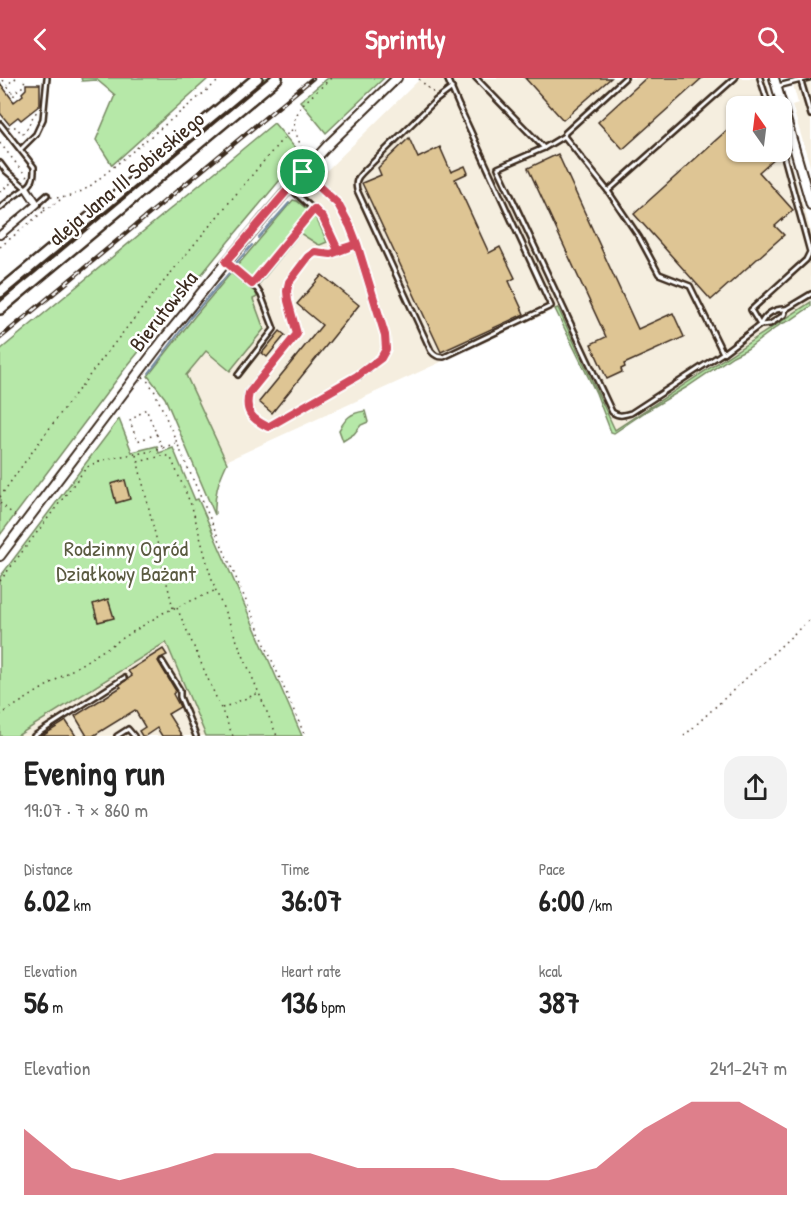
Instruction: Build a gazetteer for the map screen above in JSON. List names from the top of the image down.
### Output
{
  "streets": {
    "main road": ["aleja Jana III Sobieskiego"],
    "street": ["Bierutowska"]
  },
  "parks": ["Rodzinny Ogród Działkowy Bażant"],
  "north": "top",
  "page": {
    "header": "Sprintly",
    "heading": ["Evening run", "19:07 · 7 × 860 m"],
    "stats": [
      ["Distance", "6.02 km"],
      ["Time", "36:07"],
      ["Pace", "6:00 /km"],
      ["Elevation", "56 m"],
      ["Heart rate", "136 bpm"],
      ["kcal", "387"]
    ],
    "chart": ["Elevation", "241–247 m"]
  }
}
